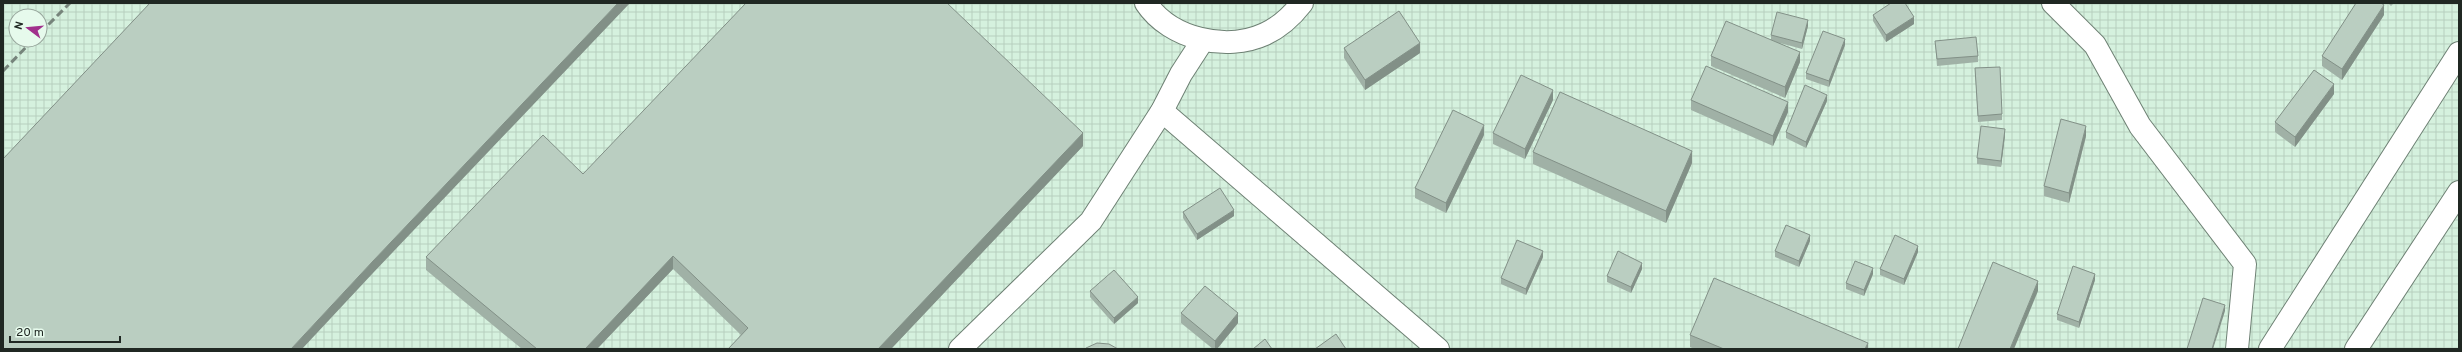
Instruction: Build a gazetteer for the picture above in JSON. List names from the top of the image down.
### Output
{
  "scale_bar": "20 m",
  "north": "left"
}
